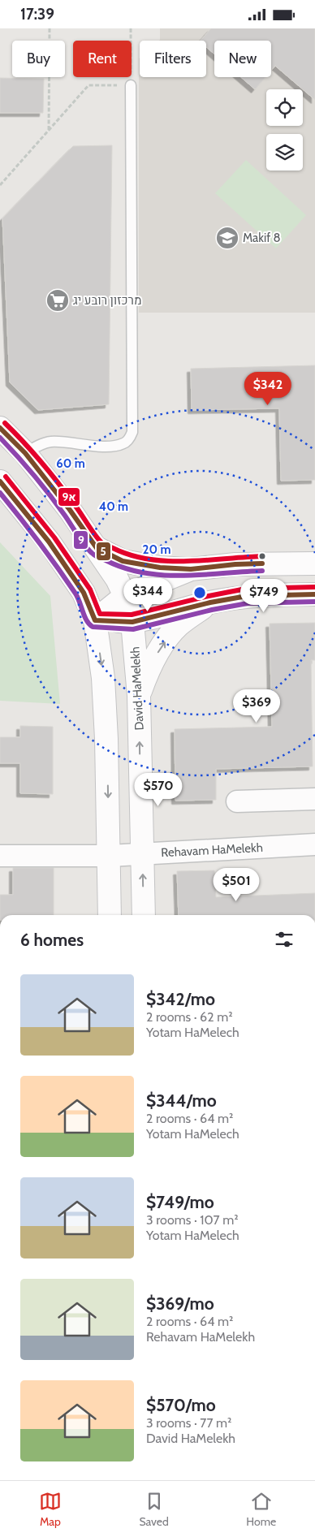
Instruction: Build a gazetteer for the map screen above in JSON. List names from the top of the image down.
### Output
{
  "streets": {
    "street": ["David HaMelekh", "Rehavam HaMelekh"]
  },
  "crossings": [
    ["David HaMelekh", "Rehavam HaMelekh"]
  ],
  "places": {
    "school or university": ["Makif 8"],
    "supermarket": ["מרכזון רובע יג"]
  },
  "lines": ["transit line 9א", "transit line 5", "transit line 9"],
  "page": {
    "status": "17:39",
    "chip": [
      "Buy",
      "Rent",
      "Filters",
      "New"
    ],
    "price": [
      "$342",
      "$344",
      "$749",
      "$369",
      "$570",
      "$501"
    ],
    "heading": "6 homes",
    "list": [
      {
        "name": "$342/mo",
        "note": "2 rooms · 62 m² · Yotam HaMelech"
      },
      {
        "name": "$344/mo",
        "note": "2 rooms · 64 m² · Yotam HaMelech"
      },
      {
        "name": "$749/mo",
        "note": "3 rooms · 107 m² · Yotam HaMelech"
      },
      {
        "name": "$369/mo",
        "note": "2 rooms · 64 m² · Rehavam HaMelekh"
      },
      {
        "name": "$570/mo",
        "note": "3 rooms · 77 m² · David HaMelekh"
      }
    ],
    "tabs": ["Map", "Saved", "Home"]
  },
  "rings": ["60 m", "40 m", "20 m"]
}
